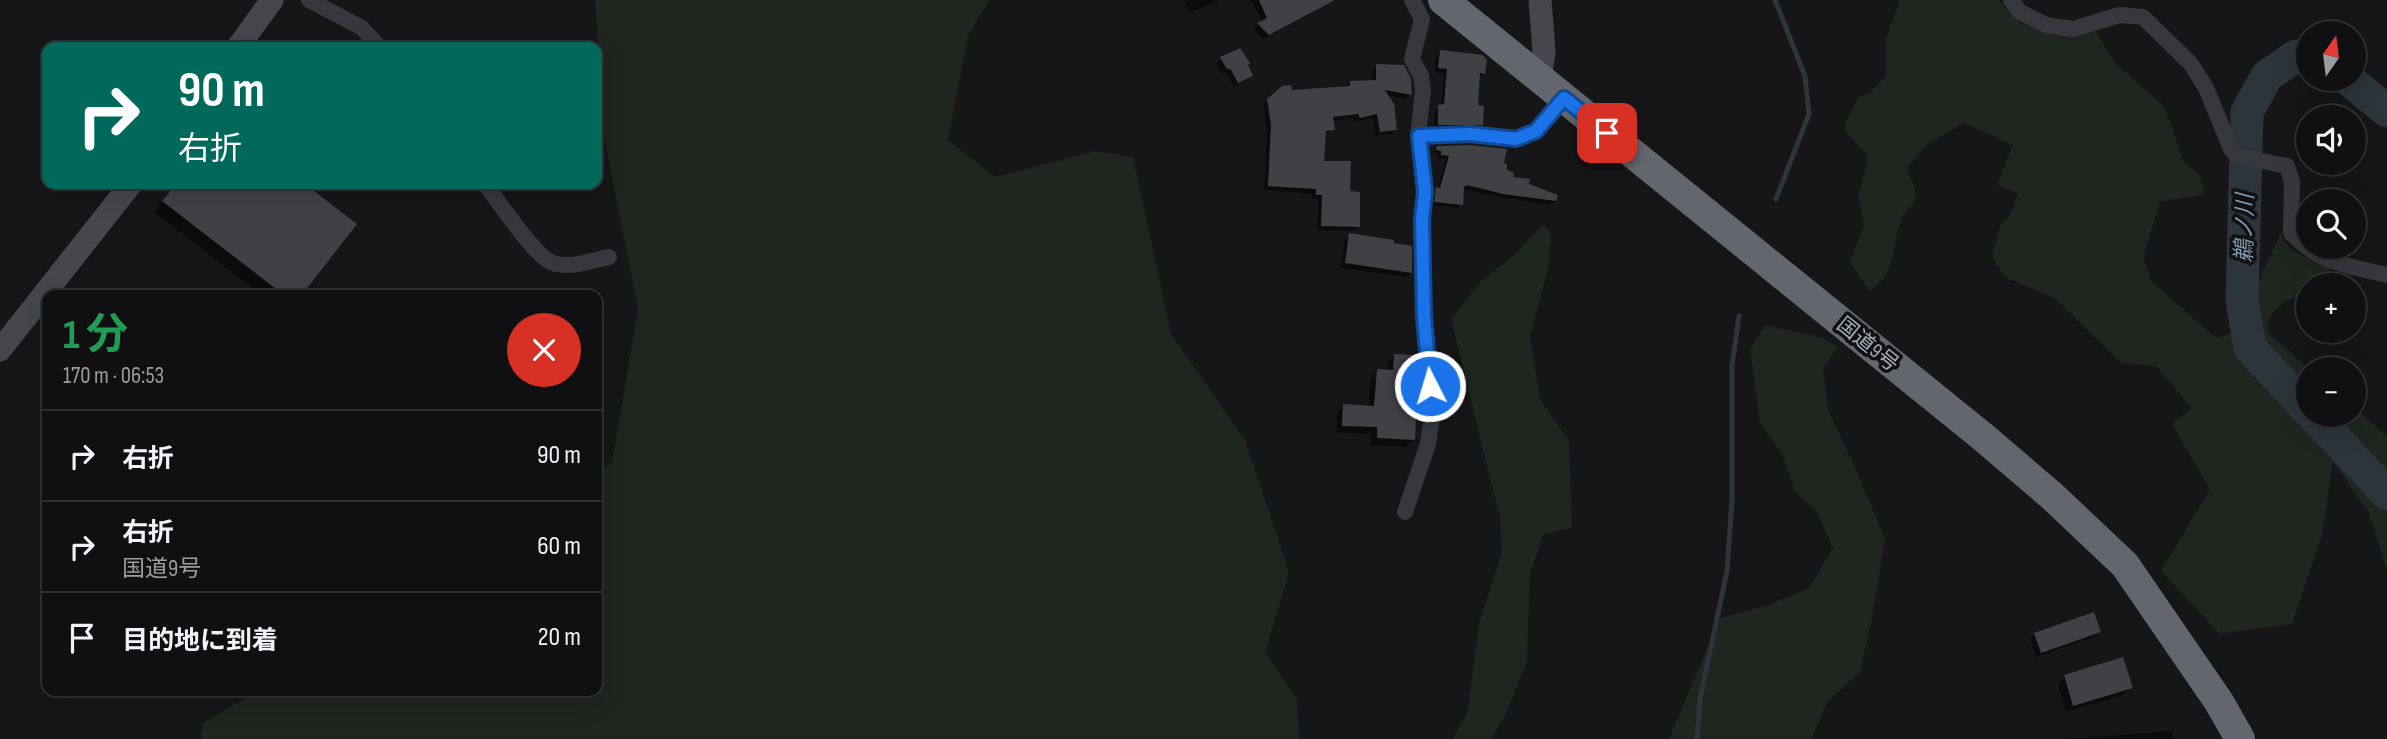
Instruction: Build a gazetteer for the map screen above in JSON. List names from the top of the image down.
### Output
{
  "streets": {
    "highway": ["国道9号"]
  },
  "water": ["鵜ノ川"],
  "north": "top",
  "page": {
    "map_buttons": ["+", "−"],
    "turn": ["90 m", "右折"],
    "heading": ["1 分", "170 m · 06:53"],
    "list": [
      {
        "name": "右折",
        "value": "90 m"
      },
      {
        "name": "右折",
        "note": "国道9号",
        "value": "60 m"
      },
      {
        "name": "目的地に到着",
        "value": "20 m"
      }
    ]
  }
}
